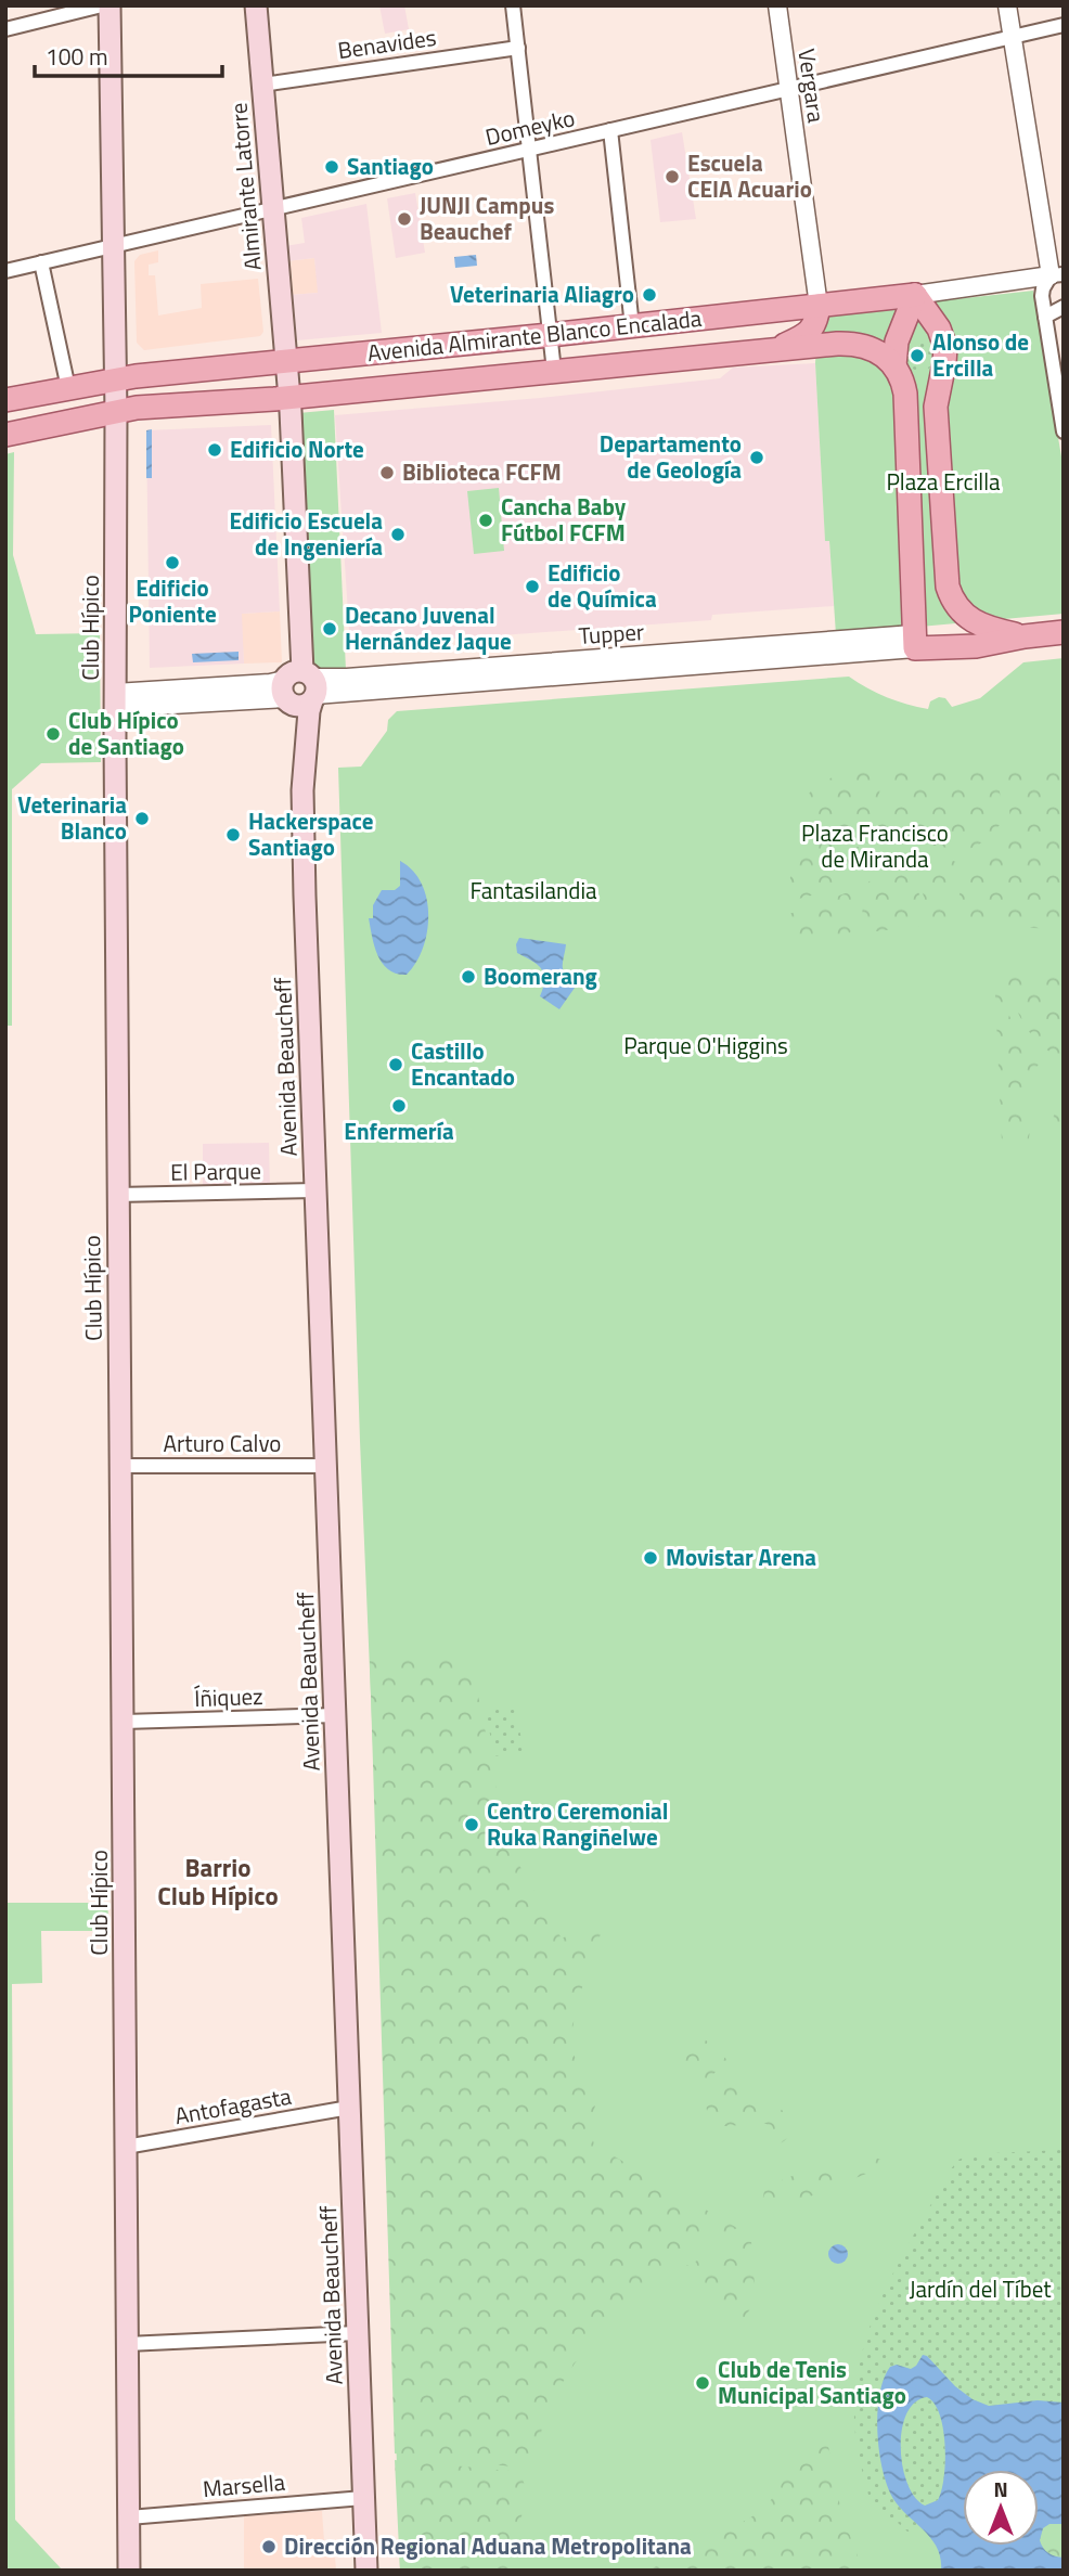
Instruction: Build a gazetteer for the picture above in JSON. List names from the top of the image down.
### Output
{
  "streets": {
    "main road": [
      "Almirante Latorre",
      "Avenida Almirante Blanco Encalada",
      "Club Hípico",
      "Avenida Beaucheff"
    ],
    "street": [
      "Benavides",
      "Vergara",
      "Domeyko",
      "Tupper",
      "El Parque",
      "Arturo Calvo",
      "Íñiquez",
      "Antofagasta",
      "Marsella"
    ]
  },
  "crossings": [
    ["Benavides", "Almirante Latorre"],
    ["Vergara", "Domeyko"],
    ["Vergara", "Avenida Almirante Blanco Encalada"],
    ["Domeyko", "Almirante Latorre"],
    ["Domeyko", "Club Hípico"],
    ["Almirante Latorre", "Avenida Almirante Blanco Encalada"],
    ["Almirante Latorre", "Avenida Beaucheff"],
    ["Avenida Almirante Blanco Encalada", "Club Hípico"],
    ["Avenida Almirante Blanco Encalada", "Avenida Beaucheff"],
    ["Club Hípico", "Tupper"],
    ["Club Hípico", "El Parque"],
    ["Club Hípico", "Arturo Calvo"],
    ["Club Hípico", "Íñiquez"],
    ["Club Hípico", "Antofagasta"],
    ["Club Hípico", "Marsella"],
    ["Tupper", "Avenida Beaucheff"],
    ["Avenida Beaucheff", "El Parque"],
    ["Avenida Beaucheff", "Arturo Calvo"],
    ["Avenida Beaucheff", "Íñiquez"],
    ["Avenida Beaucheff", "Antofagasta"],
    ["Avenida Beaucheff", "Marsella"]
  ],
  "districts": ["Barrio Club Hípico"],
  "parks": [
    "Plaza Ercilla",
    "Plaza Francisco de Miranda",
    "Fantasilandia",
    "Parque O'Higgins",
    "Jardín del Tíbet"
  ],
  "places": [
    "Santiago",
    "Escuela CEIA Acuario",
    "JUNJI Campus Beauchef",
    "Veterinaria Aliagro",
    "Alonso de Ercilla",
    "Edificio Norte",
    "Departamento de Geología",
    "Biblioteca FCFM",
    "Cancha Baby Fútbol FCFM",
    "Edificio Escuela de Ingeniería",
    "Edificio Poniente",
    "Edificio de Química",
    "Decano Juvenal Hernández Jaque",
    "Club Hípico de Santiago",
    "Veterinaria Blanco",
    "Hackerspace Santiago",
    "Boomerang",
    "Castillo Encantado",
    "Enfermería",
    "Movistar Arena",
    "Centro Ceremonial Ruka Rangiñelwe",
    "Club de Tenis Municipal Santiago",
    "Dirección Regional Aduana Metropolitana"
  ],
  "scale_bar": "100 m",
  "north": "top"
}
